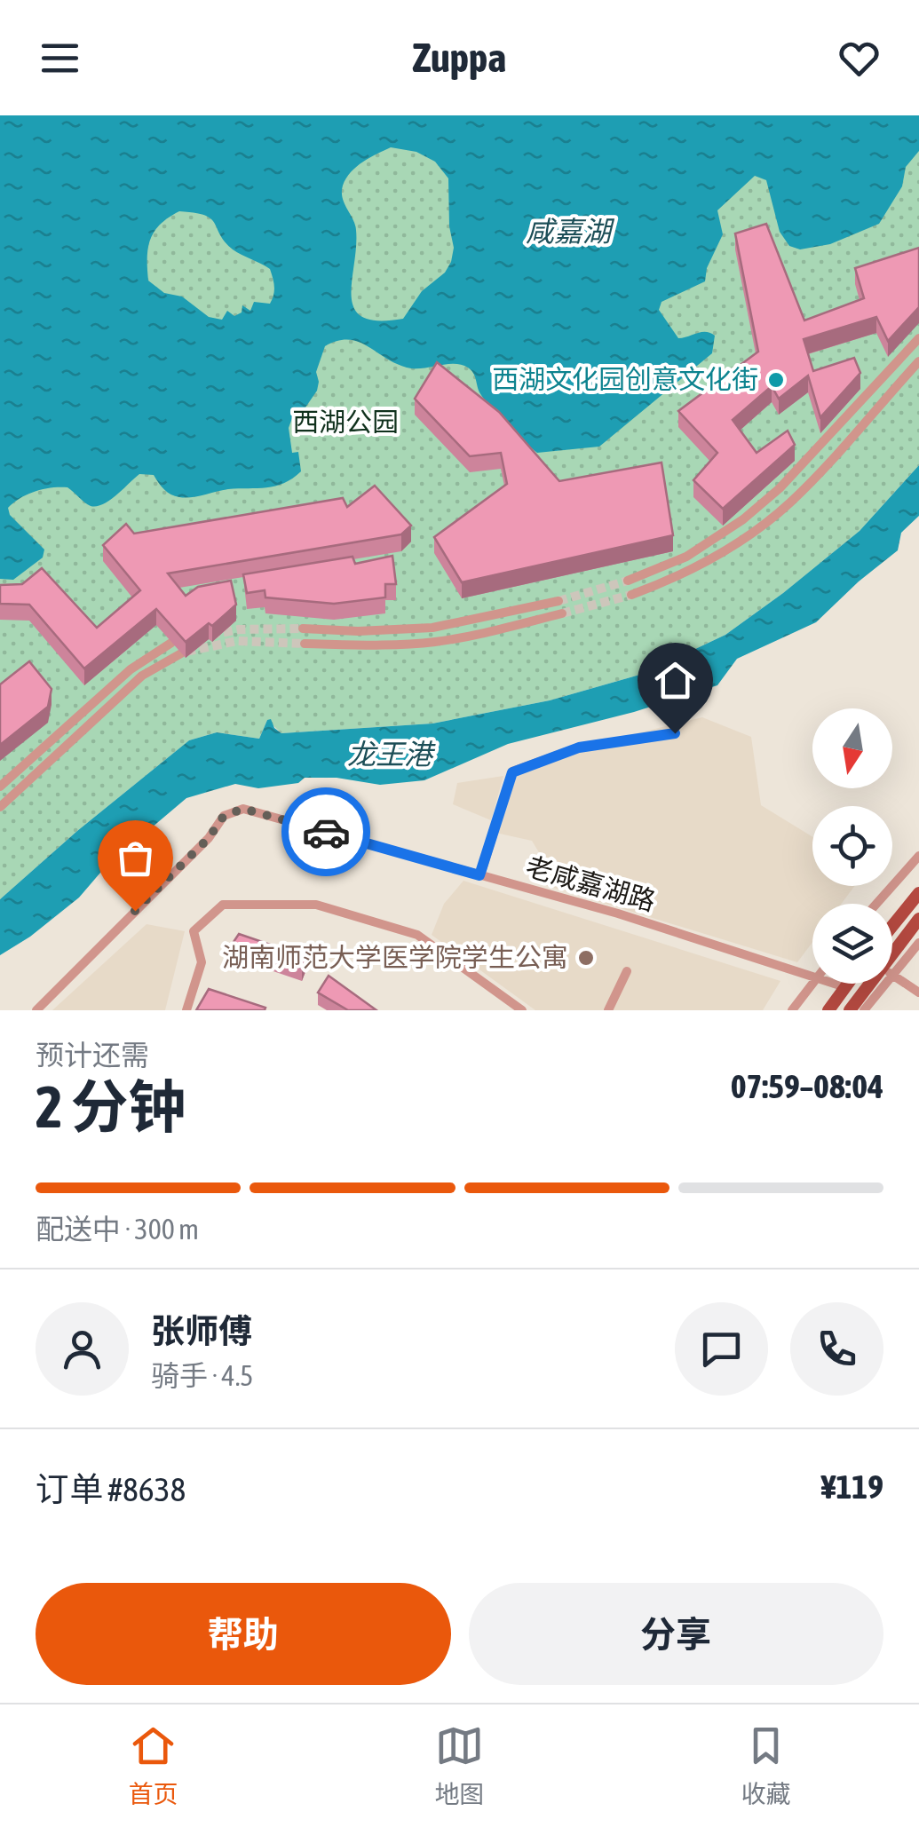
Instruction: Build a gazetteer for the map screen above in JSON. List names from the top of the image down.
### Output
{
  "streets": {
    "street": ["老咸嘉湖路"]
  },
  "water": ["咸嘉湖", "龙王港"],
  "parks": ["西湖公园"],
  "places": ["西湖文化园创意文化街", "湖南师范大学医学院学生公寓"],
  "north": "bottom",
  "page": {
    "header": "Zuppa",
    "heading": ["2 分钟", "预计还需", "07:59–08:04"],
    "panel": [
      "张师傅",
      "骑手 · 4.5",
      "订单 #8638",
      "¥119"
    ],
    "bar": "配送中 · 300 m",
    "buttons": ["帮助", "分享"],
    "tabs": ["首页", "地图", "收藏"]
  }
}
